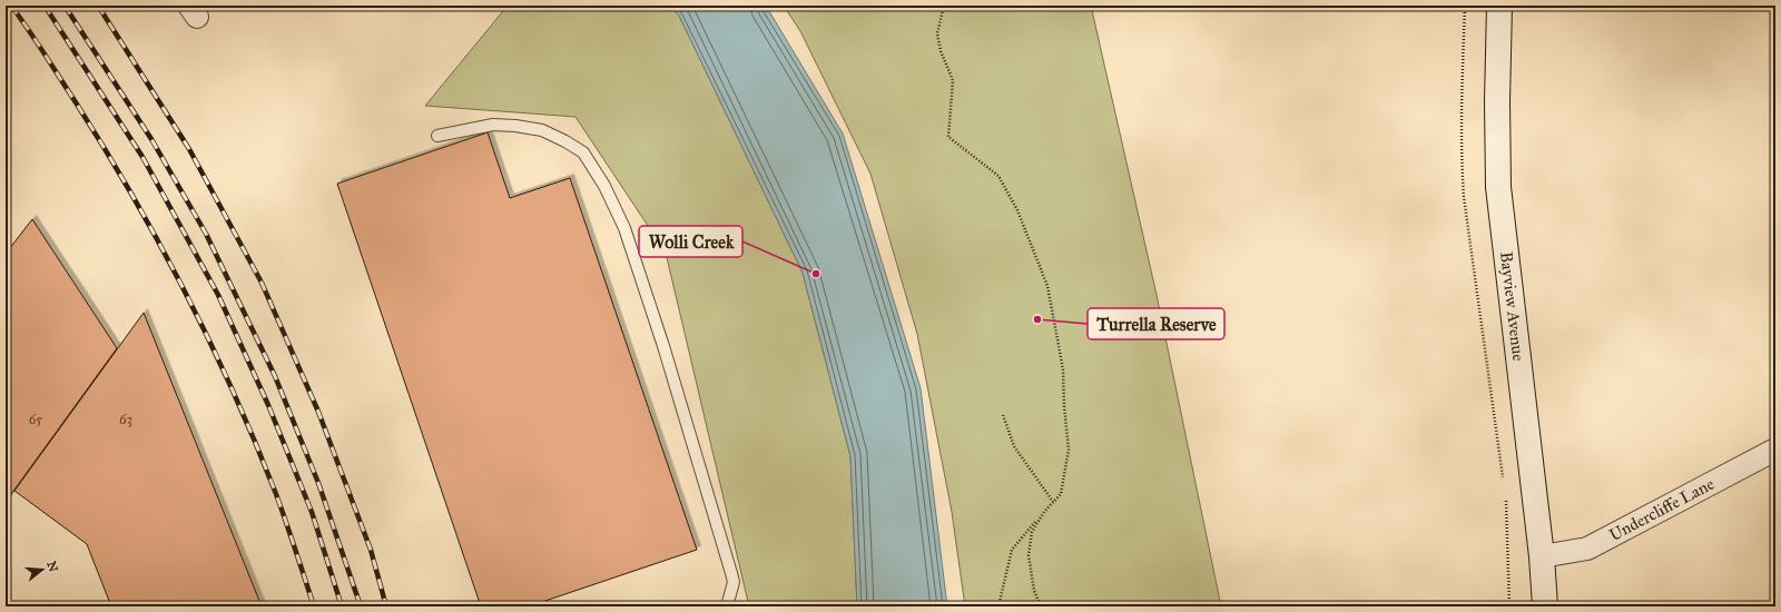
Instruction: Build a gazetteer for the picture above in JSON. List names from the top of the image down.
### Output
{
  "streets": {
    "main road": ["Bayview Avenue"],
    "street": ["Undercliffe Lane"]
  },
  "crossings": [
    ["Bayview Avenue", "Undercliffe Lane"]
  ],
  "places": ["Wolli Creek", "Turrella Reserve"],
  "house_numbers": ["65", "63"],
  "north": "right"
}
